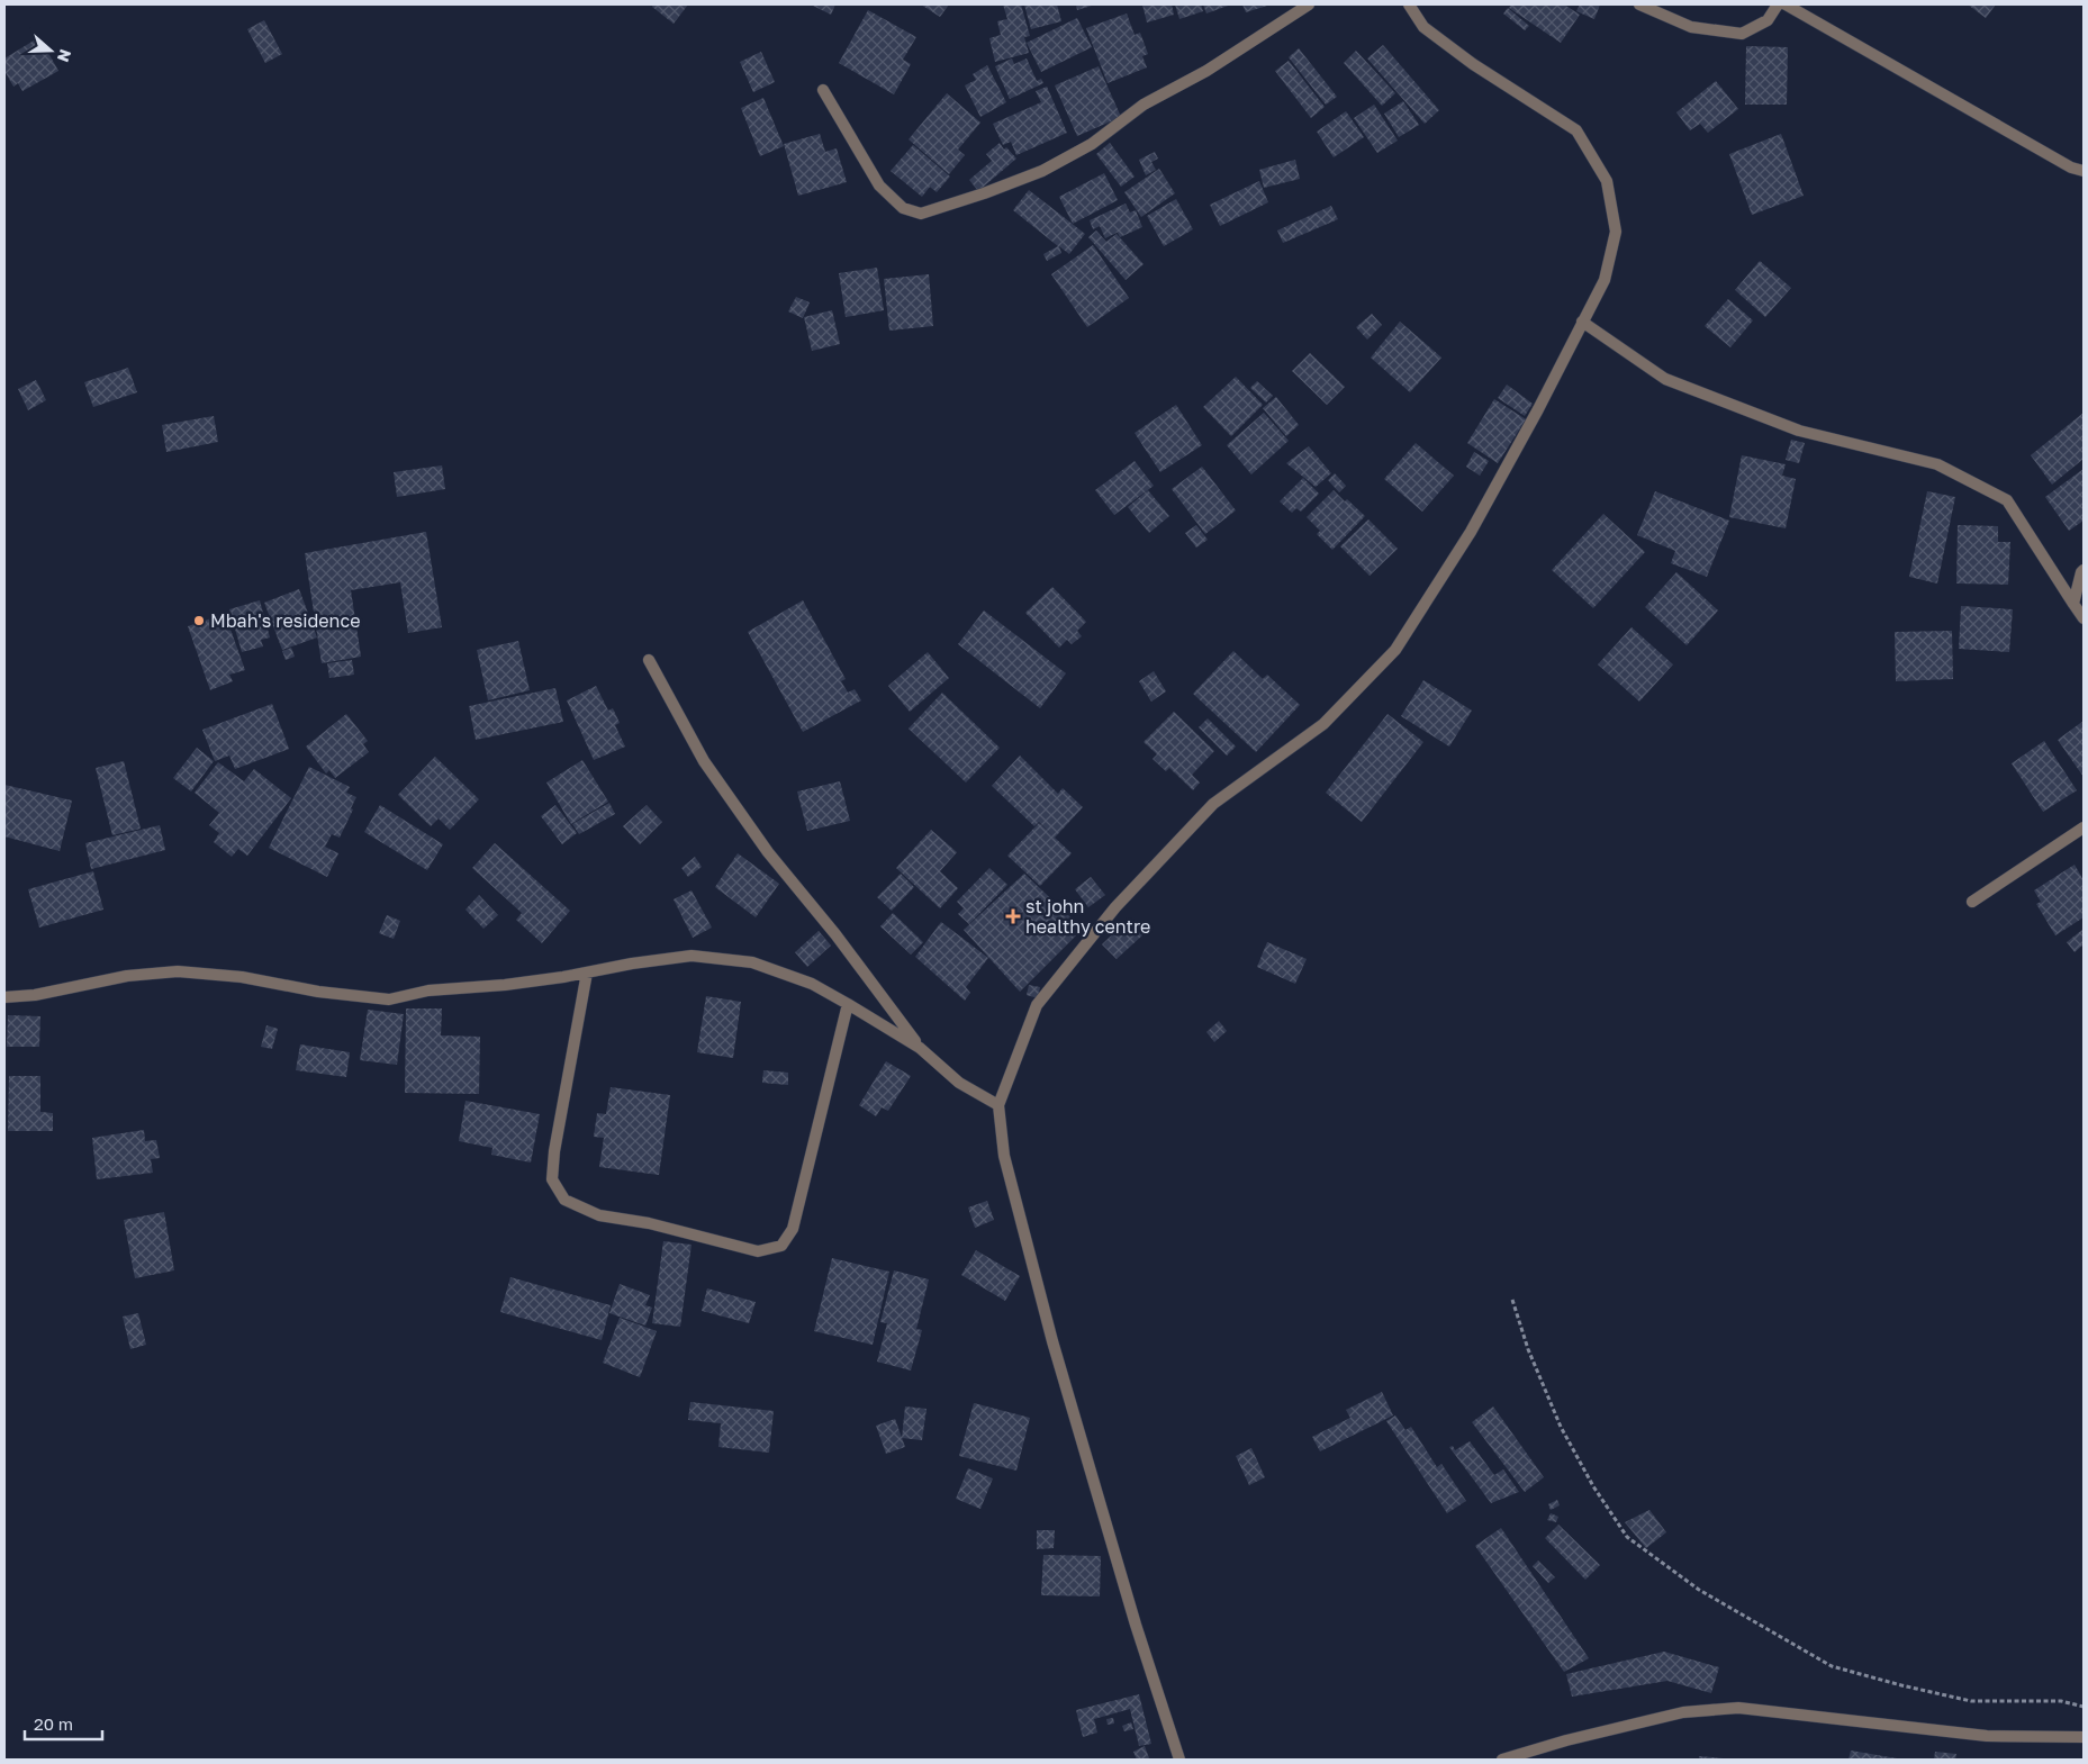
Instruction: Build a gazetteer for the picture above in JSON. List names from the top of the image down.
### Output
{
  "places": {
    "other": ["Mbah's residence"],
    "health": ["st john healthy centre"]
  },
  "scale_bar": "20 m",
  "north": "right"
}
